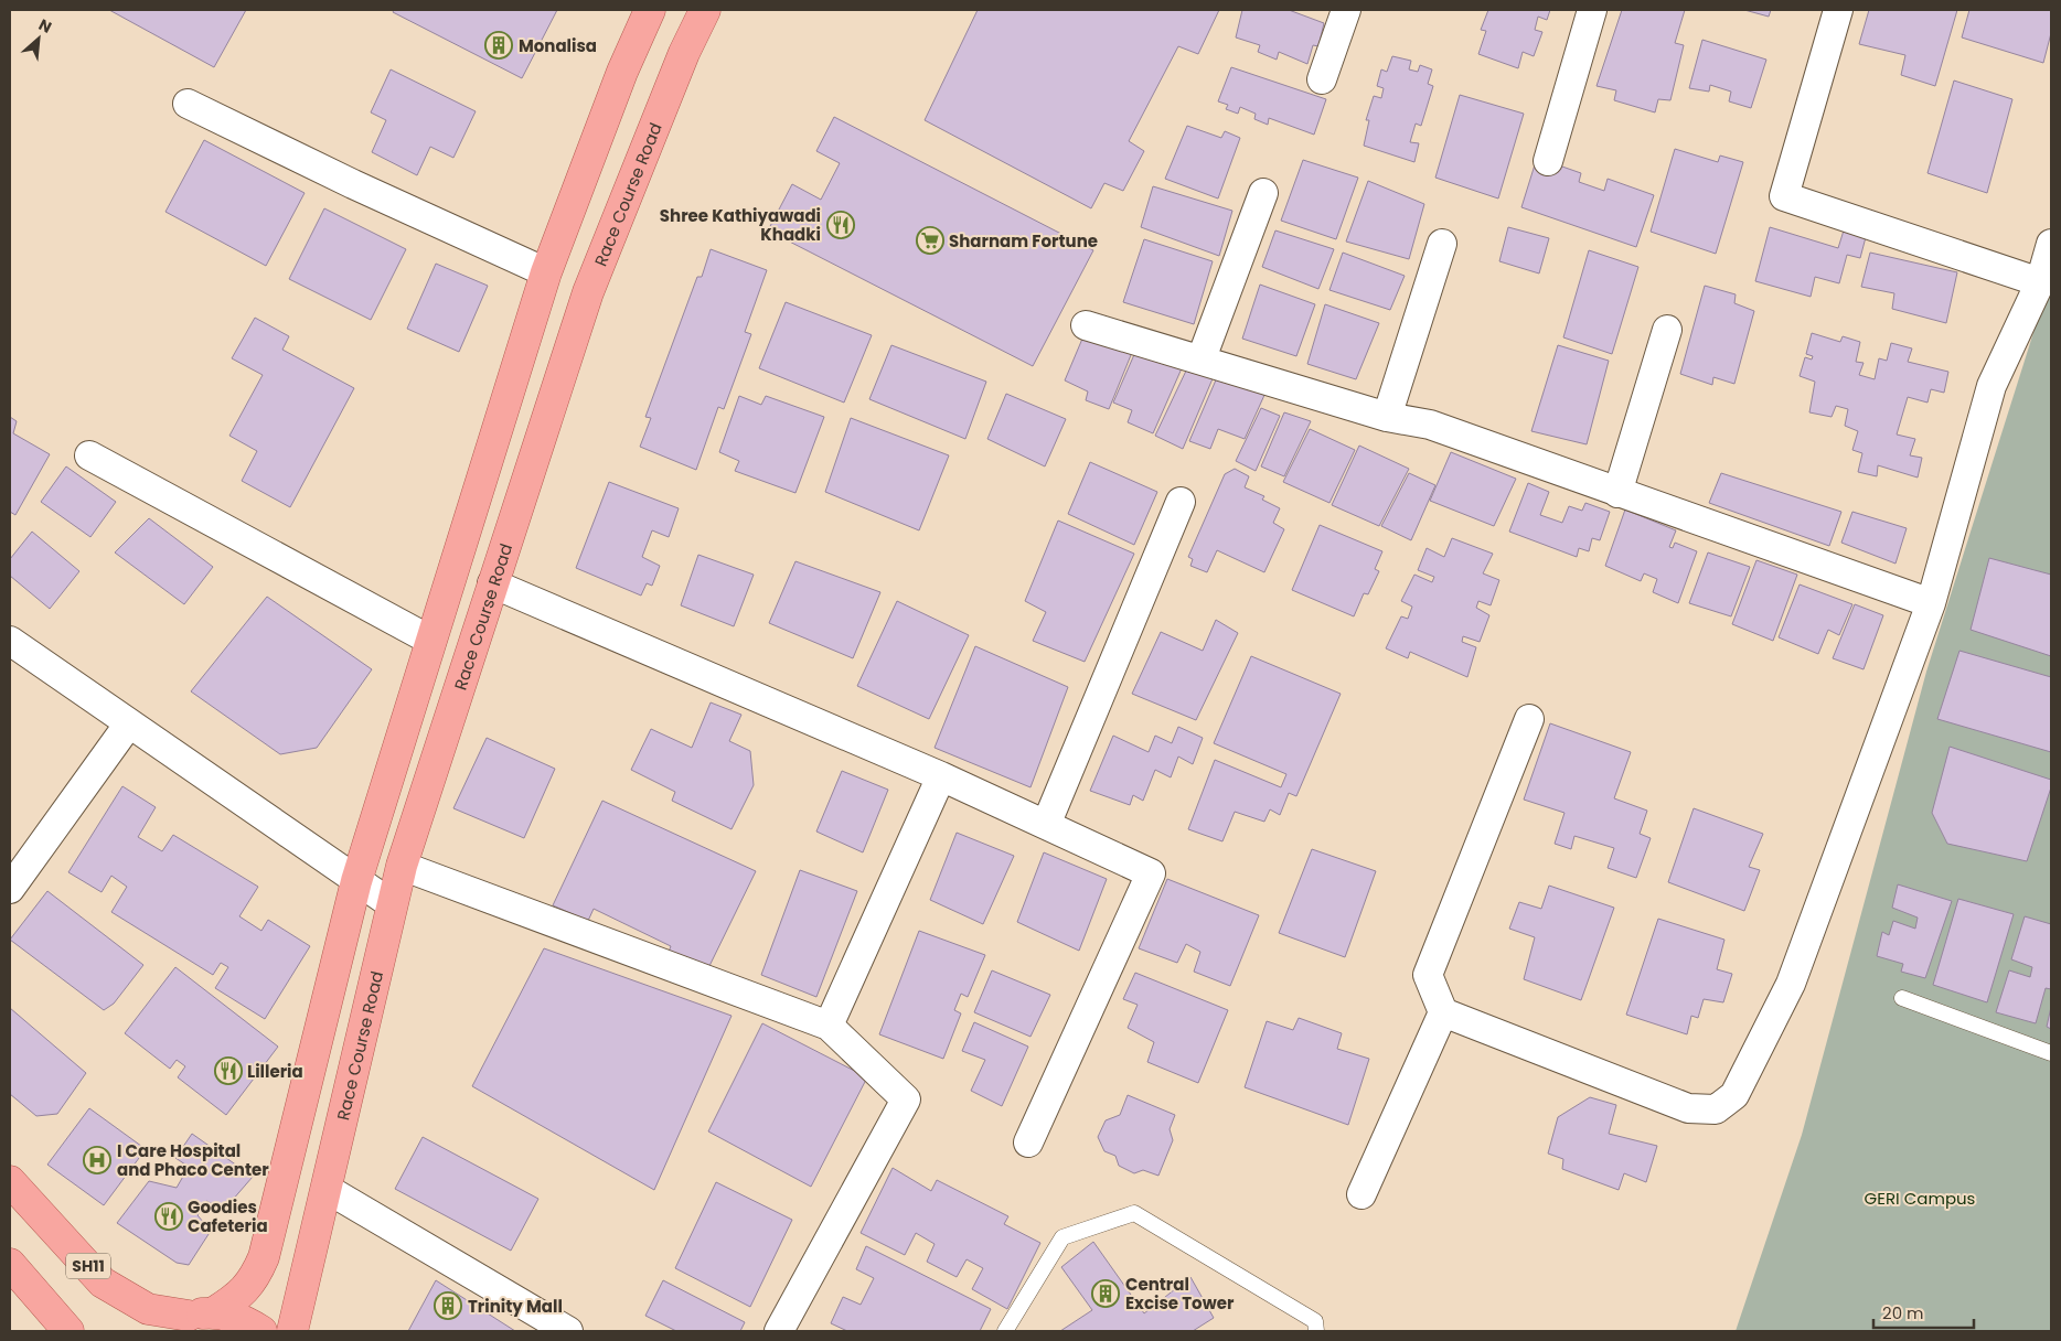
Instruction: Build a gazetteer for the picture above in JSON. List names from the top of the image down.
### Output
{
  "streets": {
    "main road": ["Race Course Road", "SH11"]
  },
  "parks": ["GERI Campus"],
  "places": {
    "building": ["Monalisa", "Central Excise Tower", "Trinity Mall"],
    "restaurant": ["Shree Kathiyawadi Khadki", "Lilleria", "Goodies Cafeteria"],
    "supermarket": ["Sharnam Fortune"],
    "hospital": ["I Care Hospital and Phaco Center"]
  },
  "scale_bar": "20 m",
  "north": "top right"
}
